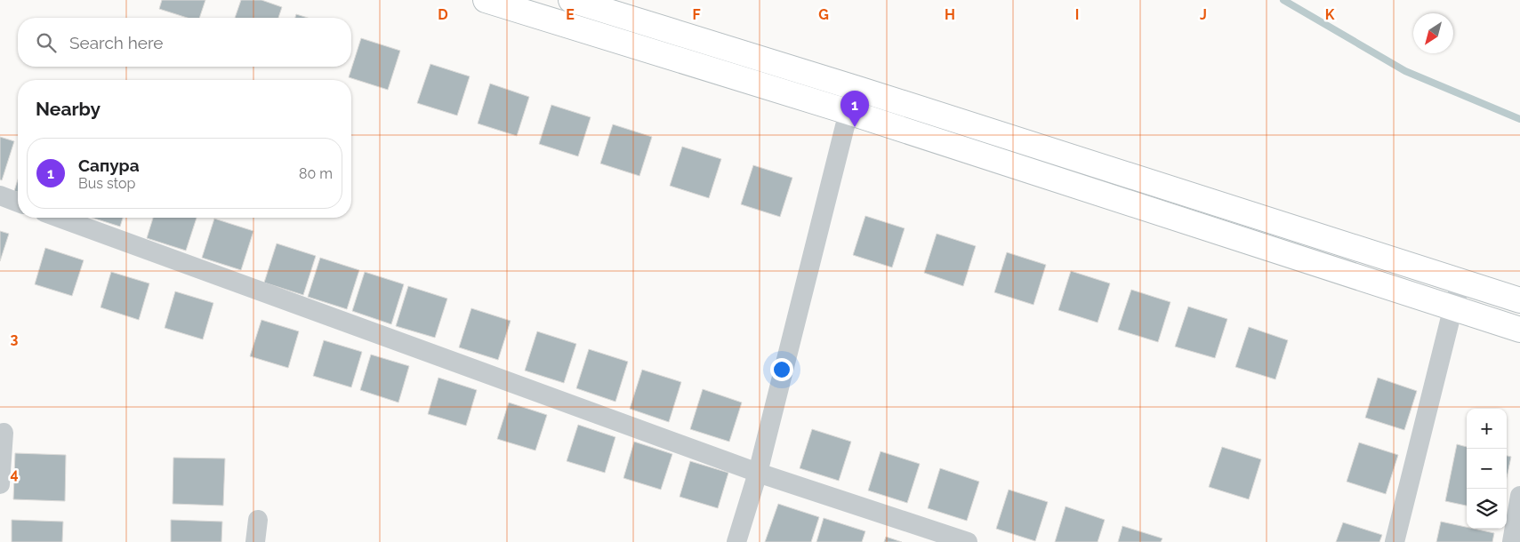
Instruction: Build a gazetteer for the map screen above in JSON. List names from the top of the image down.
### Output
{
  "north": "bottom left",
  "page": {
    "search": "Search here",
    "heading": "Nearby",
    "pins": "1",
    "list": [
      {
        "mark": "1",
        "name": "Сапура",
        "note": "Bus stop",
        "value": "80 m"
      }
    ],
    "map_buttons": ["+", "−"]
  },
  "grid": {
    "columns": [
      "D",
      "E",
      "F",
      "G",
      "H",
      "I",
      "J",
      "K"
    ],
    "rows": ["3", "4"]
  }
}
